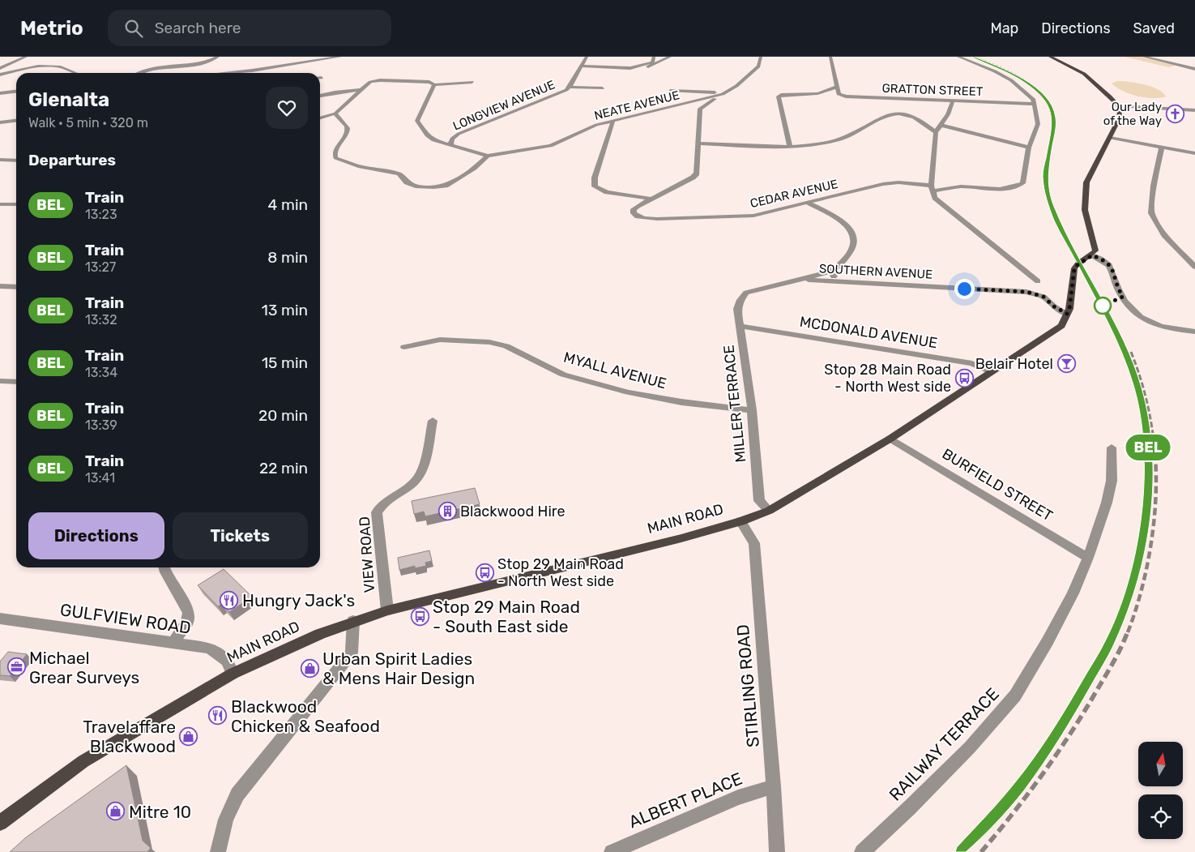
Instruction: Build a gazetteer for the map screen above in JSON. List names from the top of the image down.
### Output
{
  "streets": {
    "main road": ["MAIN ROAD"],
    "street": [
      "GRATTON STREET",
      "LONGVIEW AVENUE",
      "NEATE AVENUE",
      "CEDAR AVENUE",
      "SOUTHERN AVENUE",
      "MCDONALD AVENUE",
      "MYALL AVENUE",
      "MILLER TERRACE",
      "BURFIELD STREET",
      "VIEW ROAD",
      "GULFVIEW ROAD",
      "STIRLING ROAD",
      "RAILWAY TERRACE",
      "ALBERT PLACE"
    ]
  },
  "crossings": [
    ["SOUTHERN AVENUE", "MILLER TERRACE"],
    ["SOUTHERN AVENUE", "MAIN ROAD"],
    ["MCDONALD AVENUE", "MILLER TERRACE"],
    ["MCDONALD AVENUE", "MAIN ROAD"],
    ["MYALL AVENUE", "MILLER TERRACE"],
    ["MILLER TERRACE", "MAIN ROAD"],
    ["BURFIELD STREET", "MAIN ROAD"],
    ["BURFIELD STREET", "RAILWAY TERRACE"],
    ["MAIN ROAD", "VIEW ROAD"],
    ["MAIN ROAD", "GULFVIEW ROAD"],
    ["MAIN ROAD", "STIRLING ROAD"],
    ["STIRLING ROAD", "ALBERT PLACE"]
  ],
  "places": {
    "church": ["Our Lady of the Way"],
    "bar": ["Belair Hotel"],
    "bus stop": ["Stop 28 Main Road - North West side", "Stop 29 Main Road - North West side", "Stop 29 Main Road - South East side"],
    "building": ["Blackwood Hire"],
    "restaurant": ["Hungry Jack's", "Blackwood Chicken & Seafood"],
    "office": ["Michael Grear Surveys"],
    "shop": ["Urban Spirit Ladies & Mens Hair Design", "Travelaffare Blackwood", "Mitre 10"]
  },
  "north": "top",
  "page": {
    "header": "Metrio",
    "search": "Search here",
    "nav": ["Map", "Directions", "Saved"],
    "on_map": "BEL",
    "heading": [
      ["Glenalta", "Walk · 5 min · 320 m"],
      "Departures"
    ],
    "list": [
      {
        "mark": "BEL",
        "name": "Train",
        "note": "13:23",
        "value": "4 min"
      },
      {
        "mark": "BEL",
        "name": "Train",
        "note": "13:27",
        "value": "8 min"
      },
      {
        "mark": "BEL",
        "name": "Train",
        "note": "13:32",
        "value": "13 min"
      },
      {
        "mark": "BEL",
        "name": "Train",
        "note": "13:34",
        "value": "15 min"
      },
      {
        "mark": "BEL",
        "name": "Train",
        "note": "13:39",
        "value": "20 min"
      },
      {
        "mark": "BEL",
        "name": "Train",
        "note": "13:41",
        "value": "22 min"
      }
    ],
    "buttons": ["Directions", "Tickets"]
  }
}
